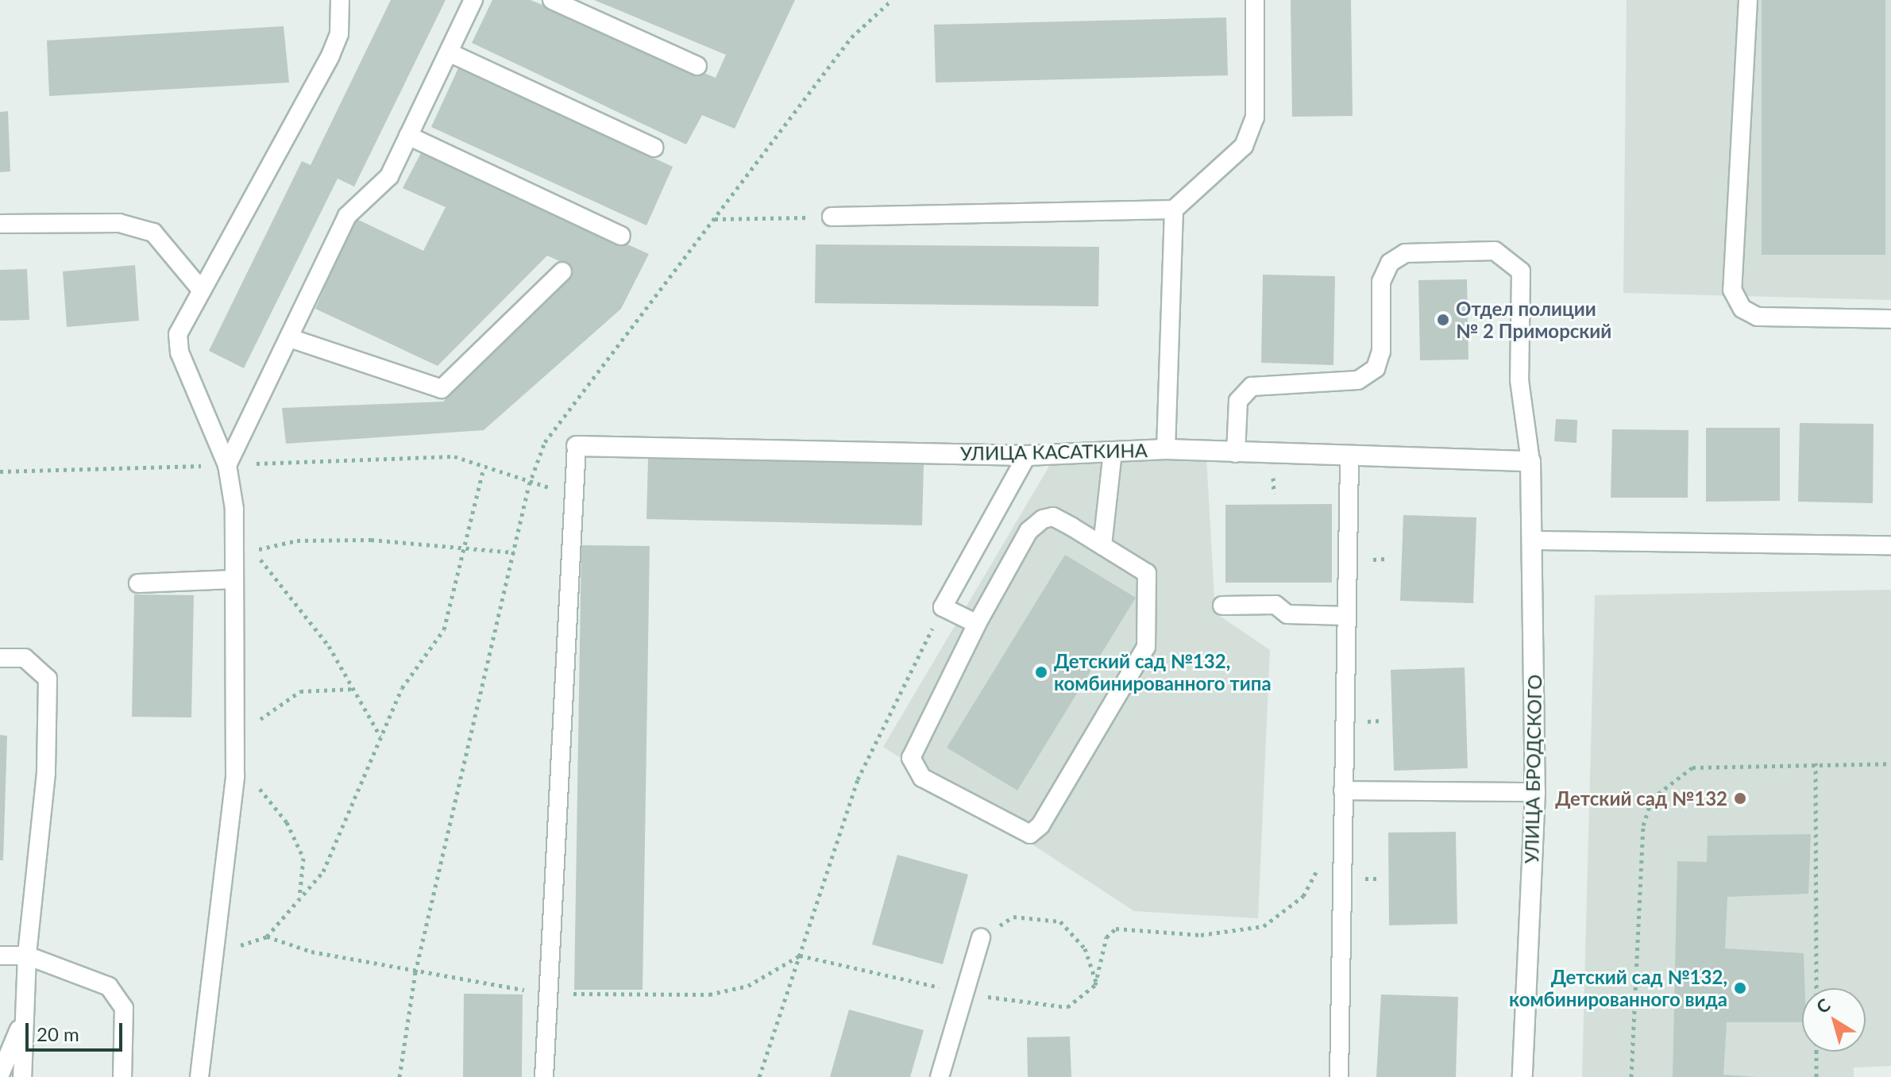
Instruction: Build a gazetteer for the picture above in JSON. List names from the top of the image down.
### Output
{
  "streets": {
    "street": ["УЛИЦА КАСАТКИНА", "УЛИЦА БРОДСКОГО"]
  },
  "crossings": [
    ["УЛИЦА КАСАТКИНА", "УЛИЦА БРОДСКОГО"]
  ],
  "places": [
    "Отдел полиции № 2 Приморский",
    "Детский сад №132, комбинированного типа",
    "Детский сад №132",
    "Детский сад №132, комбинированного вида"
  ],
  "scale_bar": "20 m",
  "north": "top left"
}
